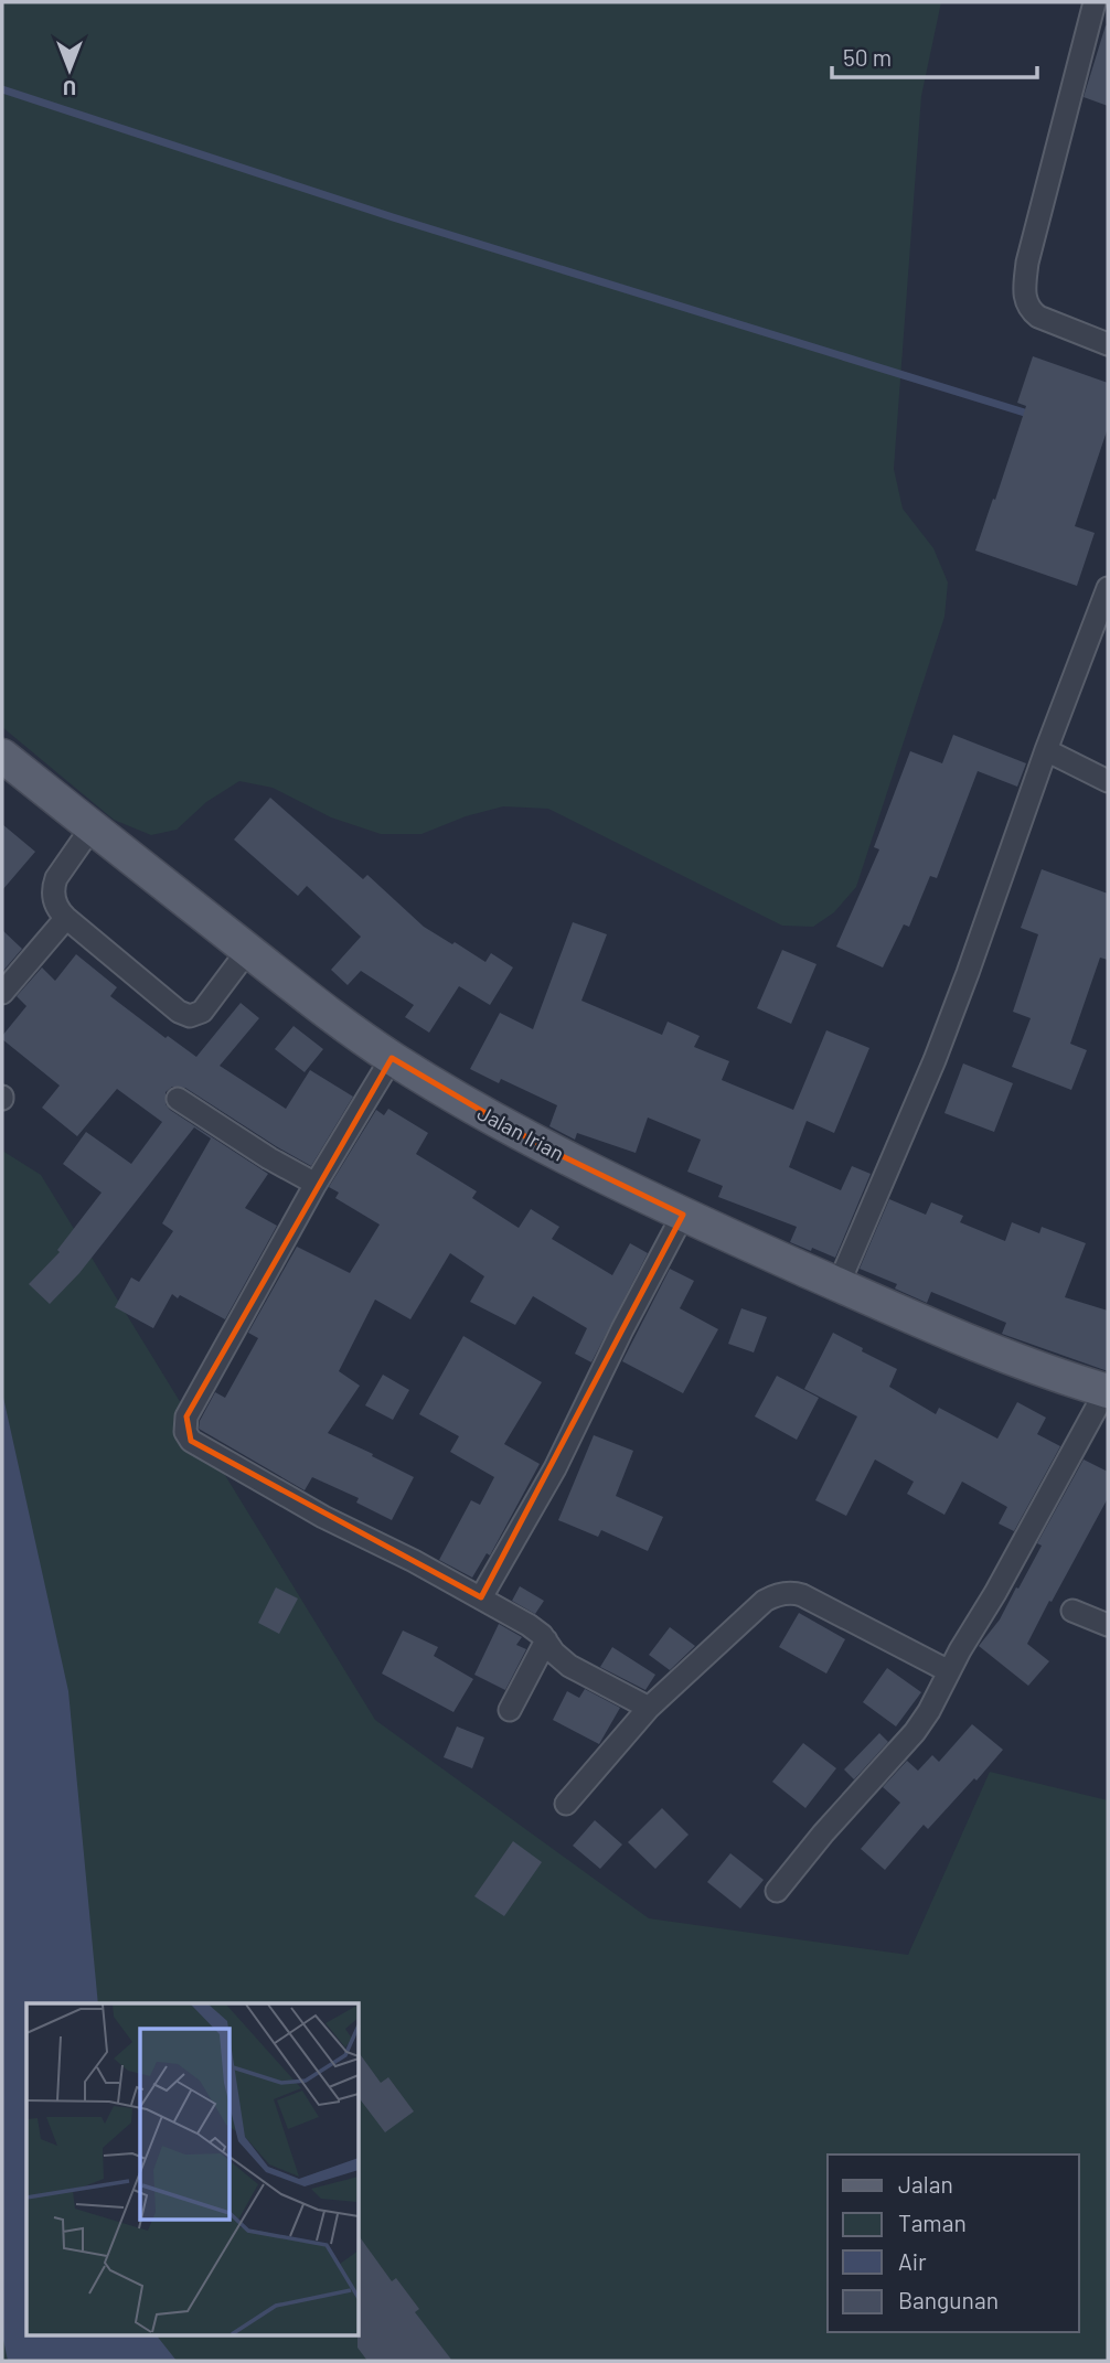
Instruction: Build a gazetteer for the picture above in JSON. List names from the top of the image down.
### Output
{
  "streets": {
    "main road": ["Jalan Irian"]
  },
  "legend": [
    "Jalan",
    "Taman",
    "Air",
    "Bangunan"
  ],
  "scale_bar": "50 m",
  "north": "bottom"
}
